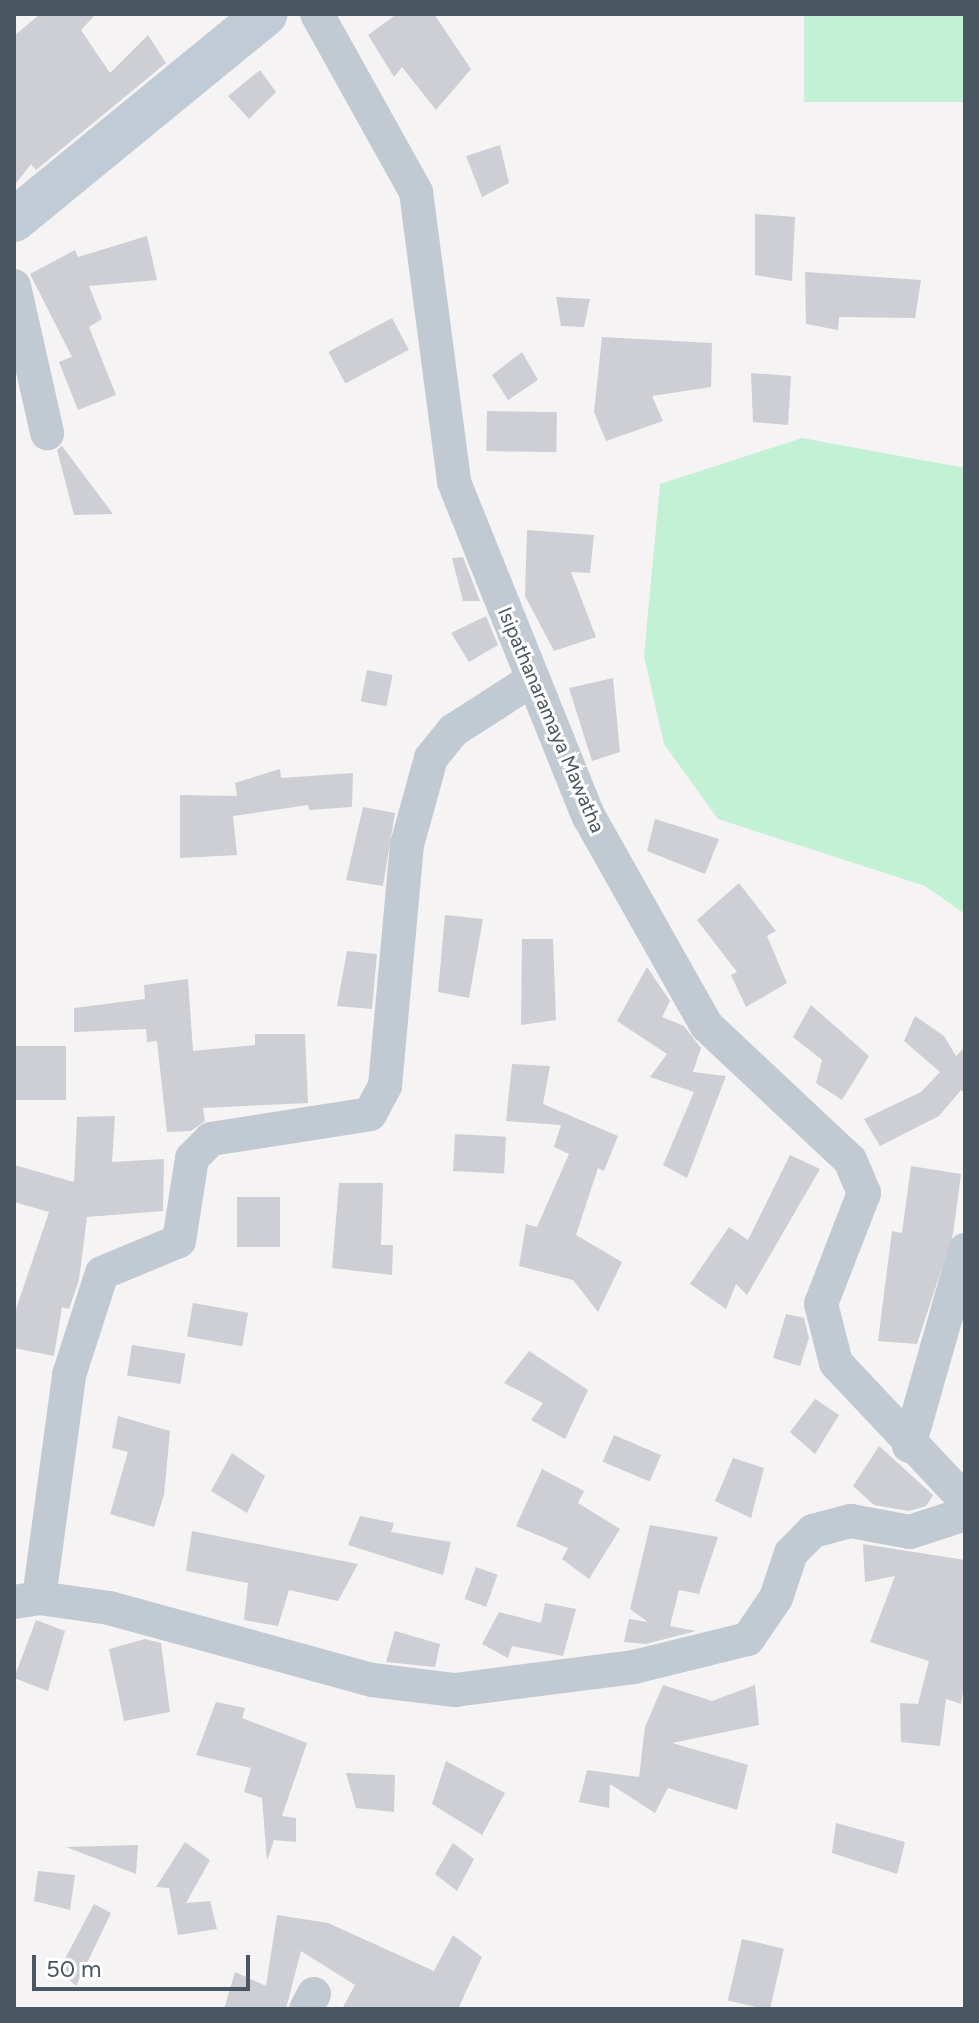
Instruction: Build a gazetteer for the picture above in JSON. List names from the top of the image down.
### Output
{
  "streets": {
    "street": ["Isipathanaramaya Mawatha"]
  },
  "scale_bar": "50 m"
}
